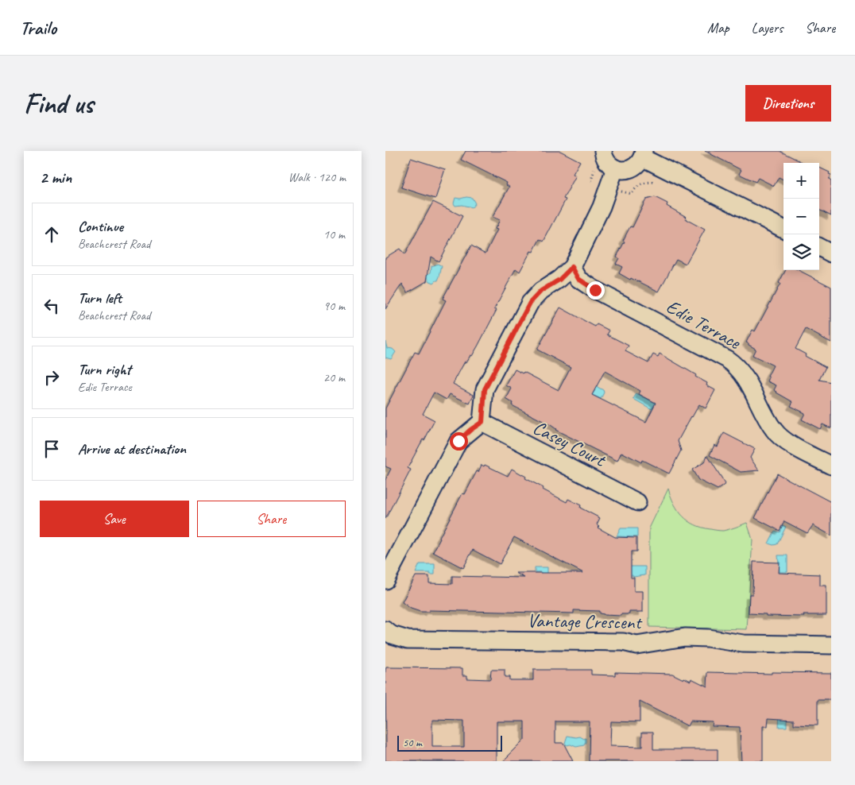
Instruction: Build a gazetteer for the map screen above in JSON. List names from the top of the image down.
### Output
{
  "streets": {
    "street": ["Edie Terrace", "Casey Court", "Vantage Crescent"]
  },
  "scale_bar": "50 m",
  "page": {
    "header": "Trailo",
    "nav": ["Map", "Layers", "Share"],
    "buttons": [
      "Directions",
      ["Save", "Share"]
    ],
    "title": "Find us",
    "heading": ["2 min", "Walk · 120 m"],
    "map_buttons": ["+", "−"],
    "list": [
      ["Continue", "Beachcrest Road", "10 m"],
      ["Turn left", "Beachcrest Road", "90 m"],
      ["Turn right", "Edie Terrace", "20 m"],
      "Arrive at destination"
    ],
    "scale": "50 m"
  }
}
